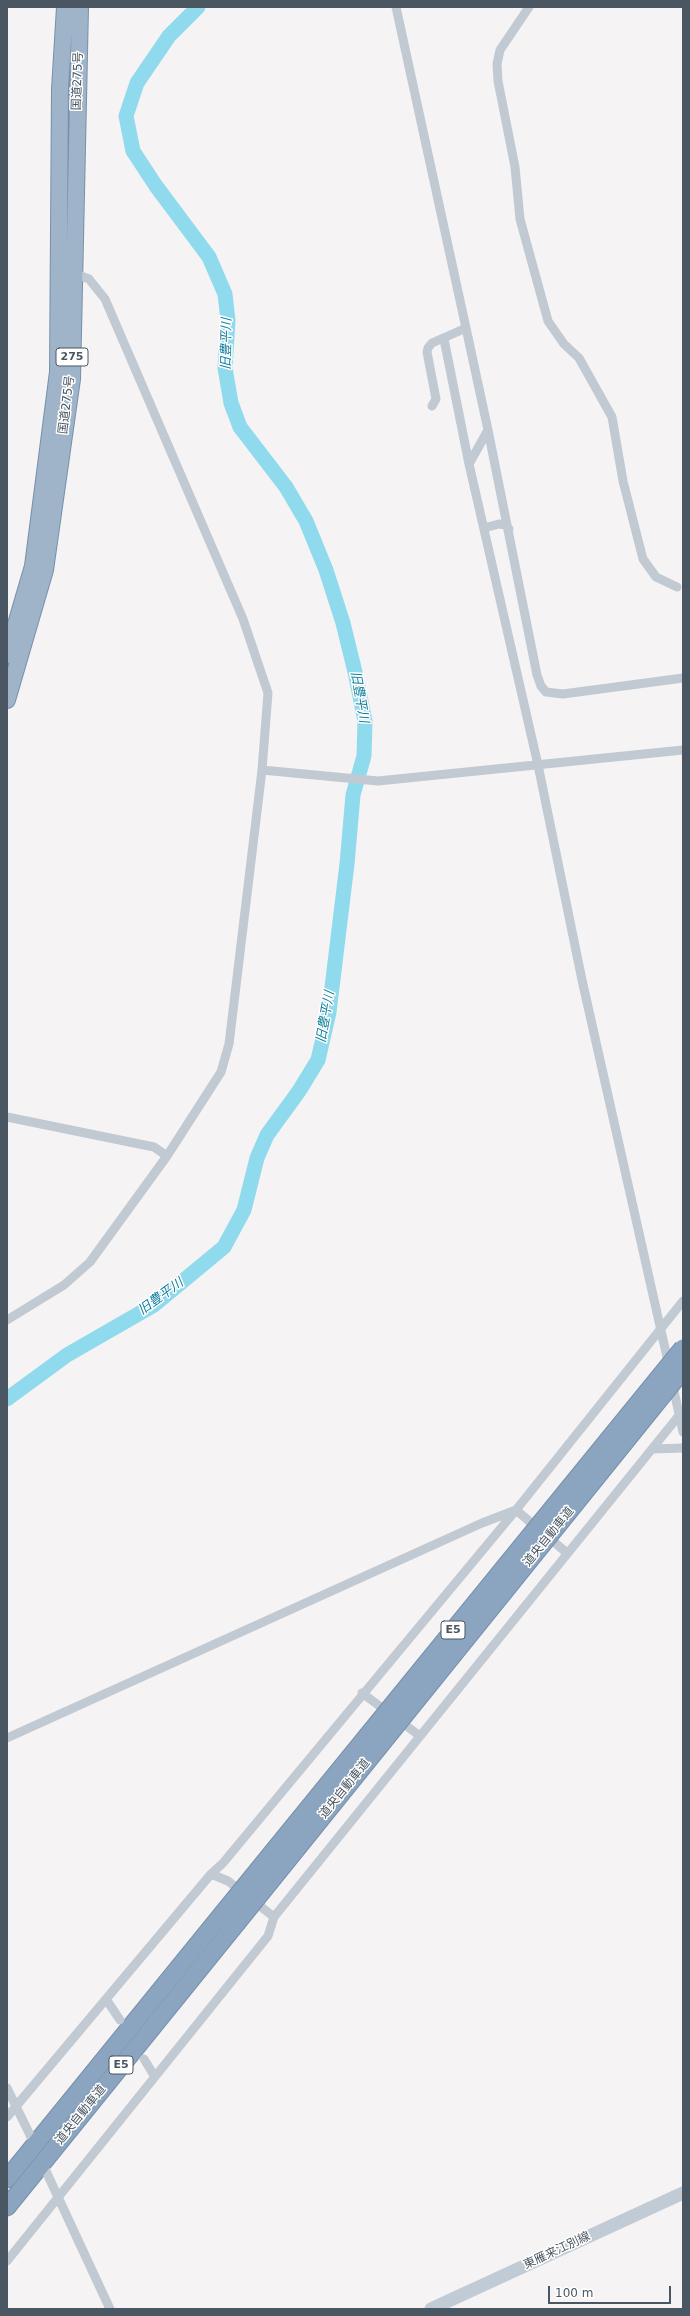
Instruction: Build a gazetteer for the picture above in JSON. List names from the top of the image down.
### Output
{
  "streets": {
    "highway": [
      "国道275号",
      "275",
      "道央自動車道",
      "E5"
    ],
    "main road": ["東雁来江別線"]
  },
  "water": ["旧豊平川"],
  "scale_bar": "100 m"
}
